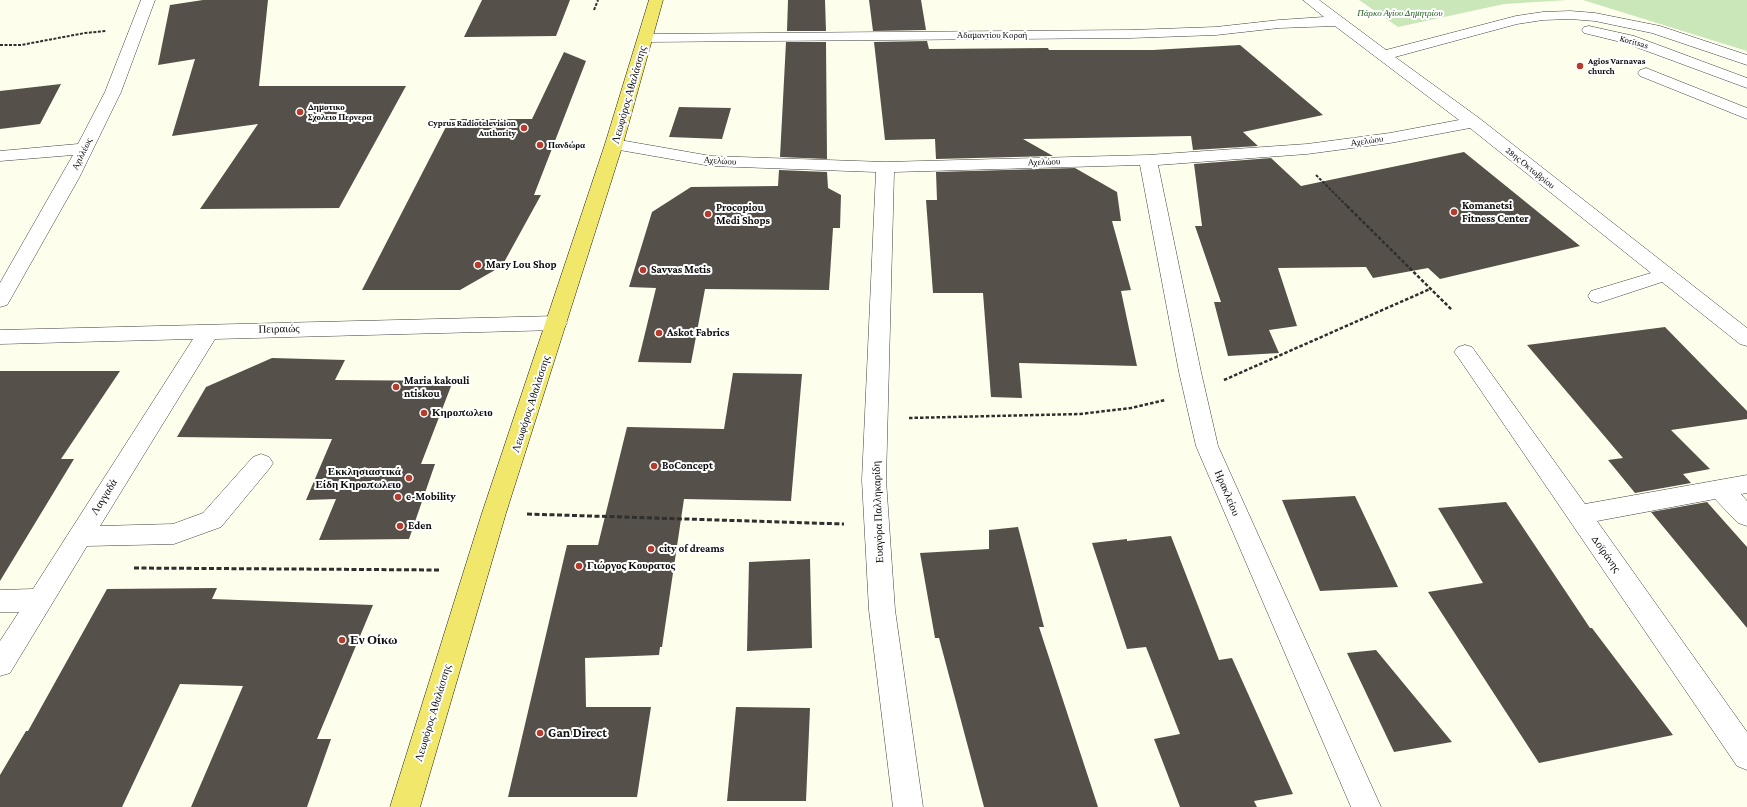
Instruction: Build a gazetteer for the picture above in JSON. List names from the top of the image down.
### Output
{
  "streets": {
    "main road": ["Λεωφόρος Αθαλάσσης"],
    "street": [
      "Αδαμαντίου Κοραή",
      "Koritsas",
      "Αχελώου",
      "Αχιλλέως",
      "28ης Οκτωβρίου",
      "Πειραιώς",
      "Ηρακλείου",
      "Λαγγαδά",
      "Ευαγόρα Παλληκαρίδη",
      "Δοϊράνης"
    ]
  },
  "crossings": [
    ["Αδαμαντίου Κοραή", "Λεωφόρος Αθαλάσσης"],
    ["Αδαμαντίου Κοραή", "28ης Οκτωβρίου"],
    ["Koritsas", "28ης Οκτωβρίου"],
    ["Λεωφόρος Αθαλάσσης", "Αχελώου"],
    ["Λεωφόρος Αθαλάσσης", "Πειραιώς"],
    ["Αχελώου", "28ης Οκτωβρίου"],
    ["Αχελώου", "Ηρακλείου"],
    ["Αχελώου", "Ευαγόρα Παλληκαρίδη"],
    ["Πειραιώς", "Λαγγαδά"]
  ],
  "parks": ["Πάρκο Αγίου Δημητρίου"],
  "places": [
    "Agios Varnavas church",
    "Δημοτικο Σχολειο Περνερα",
    "Cyprus Radiotelevision Authority",
    "Πανδώρα",
    "Komanetsi Fitness Center",
    "Procopiou Medi Shops",
    "Mary Lou Shop",
    "Savvas Metis",
    "Askot Fabrics",
    "Maria kakouli ntiskou",
    "Κηροπωλειο",
    "BoConcept",
    "Εκκλησιαστικά Είδη Κηροπωλειο",
    "e-Mobility",
    "Eden",
    "city of dreams",
    "Γιώργος Κουρατος",
    "Εν Οίκω",
    "Gan Direct"
  ]
}
